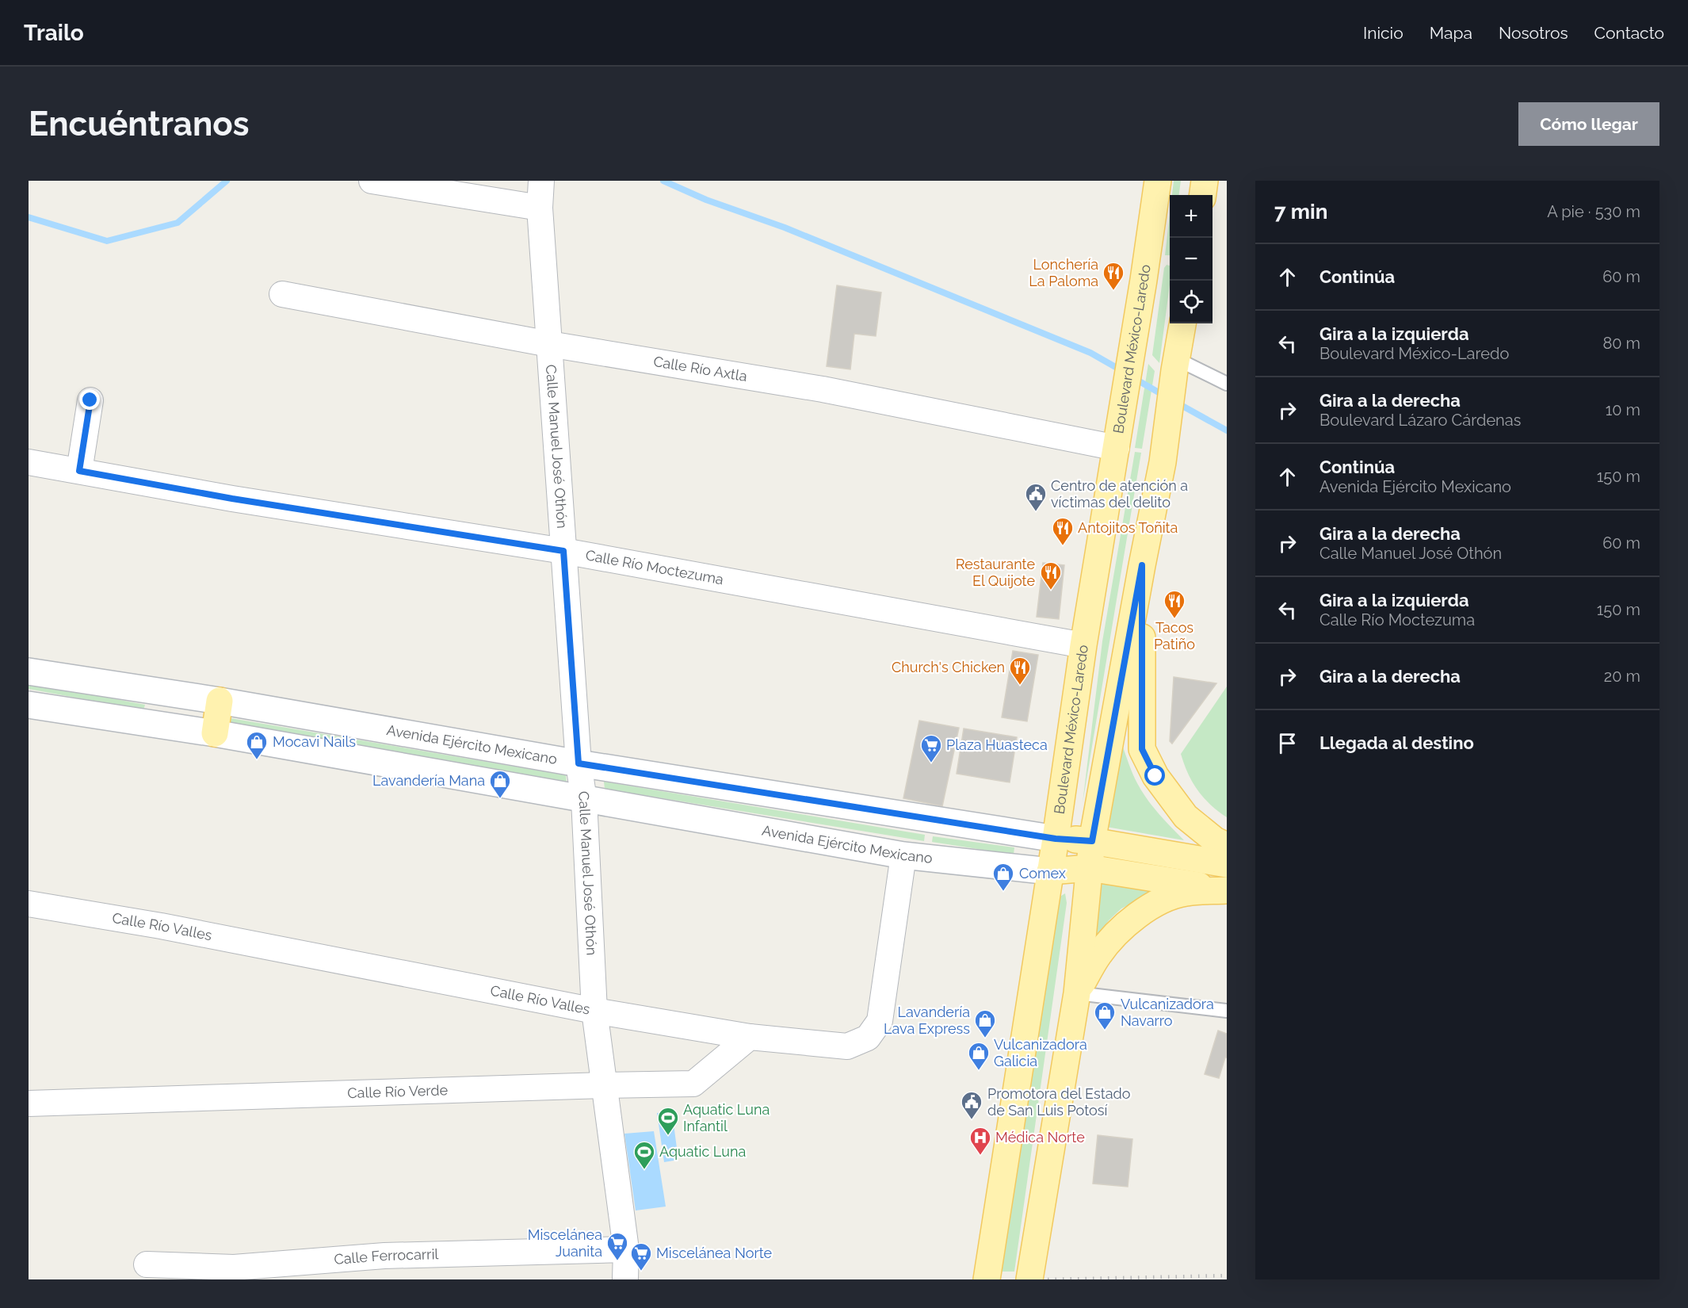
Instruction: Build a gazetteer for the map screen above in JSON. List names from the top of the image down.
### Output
{
  "streets": {
    "main road": ["Boulevard México-Laredo", "Avenida Ejército Mexicano"],
    "street": [
      "Calle Río Axtla",
      "Calle Manuel José Othón",
      "Calle Río Moctezuma",
      "Calle Río Valles",
      "Calle Río Verde",
      "Calle Ferrocarril"
    ]
  },
  "crossings": [
    ["Boulevard México-Laredo", "Calle Río Axtla"],
    ["Boulevard México-Laredo", "Calle Río Moctezuma"],
    ["Boulevard México-Laredo", "Avenida Ejército Mexicano"],
    ["Calle Río Axtla", "Calle Manuel José Othón"],
    ["Calle Manuel José Othón", "Calle Río Moctezuma"],
    ["Calle Manuel José Othón", "Avenida Ejército Mexicano"],
    ["Calle Manuel José Othón", "Calle Río Valles"],
    ["Calle Manuel José Othón", "Calle Río Verde"],
    ["Calle Manuel José Othón", "Calle Ferrocarril"],
    ["Avenida Ejército Mexicano", "Calle Río Valles"],
    ["Calle Río Valles", "Calle Río Verde"]
  ],
  "places": {
    "restaurant": [
      "Lonchería La Paloma",
      "Antojitos Toñita",
      "Restaurante El Quijote",
      "Tacos Patiño",
      "Church's Chicken"
    ],
    "public building": ["Centro de atención a víctimas del delito", "Promotora del Estado de San Luis Potosí"],
    "shop": [
      "Mocavi Nails",
      "Lavandería Mana",
      "Comex",
      "Vulcanizadora Navarro",
      "Lavandería Lava Express",
      "Vulcanizadora Galicia"
    ],
    "supermarket": ["Plaza Huasteca", "Miscelánea Juanita", "Miscelánea Norte"],
    "sports": ["Aquatic Luna Infantil", "Aquatic Luna"],
    "hospital": ["Médica Norte"]
  },
  "page": {
    "header": "Trailo",
    "nav": [
      "Inicio",
      "Mapa",
      "Nosotros",
      "Contacto"
    ],
    "buttons": "Cómo llegar",
    "title": "Encuéntranos",
    "heading": ["7 min", "A pie · 530 m"],
    "map_buttons": ["+", "−"],
    "list": [
      ["Continúa", "60 m"],
      ["Gira a la izquierda", "Boulevard México-Laredo", "80 m"],
      ["Gira a la derecha", "Boulevard Lázaro Cárdenas", "10 m"],
      ["Continúa", "Avenida Ejército Mexicano", "150 m"],
      ["Gira a la derecha", "Calle Manuel José Othón", "60 m"],
      ["Gira a la izquierda", "Calle Río Moctezuma", "150 m"],
      ["Gira a la derecha", "20 m"],
      "Llegada al destino"
    ]
  }
}
